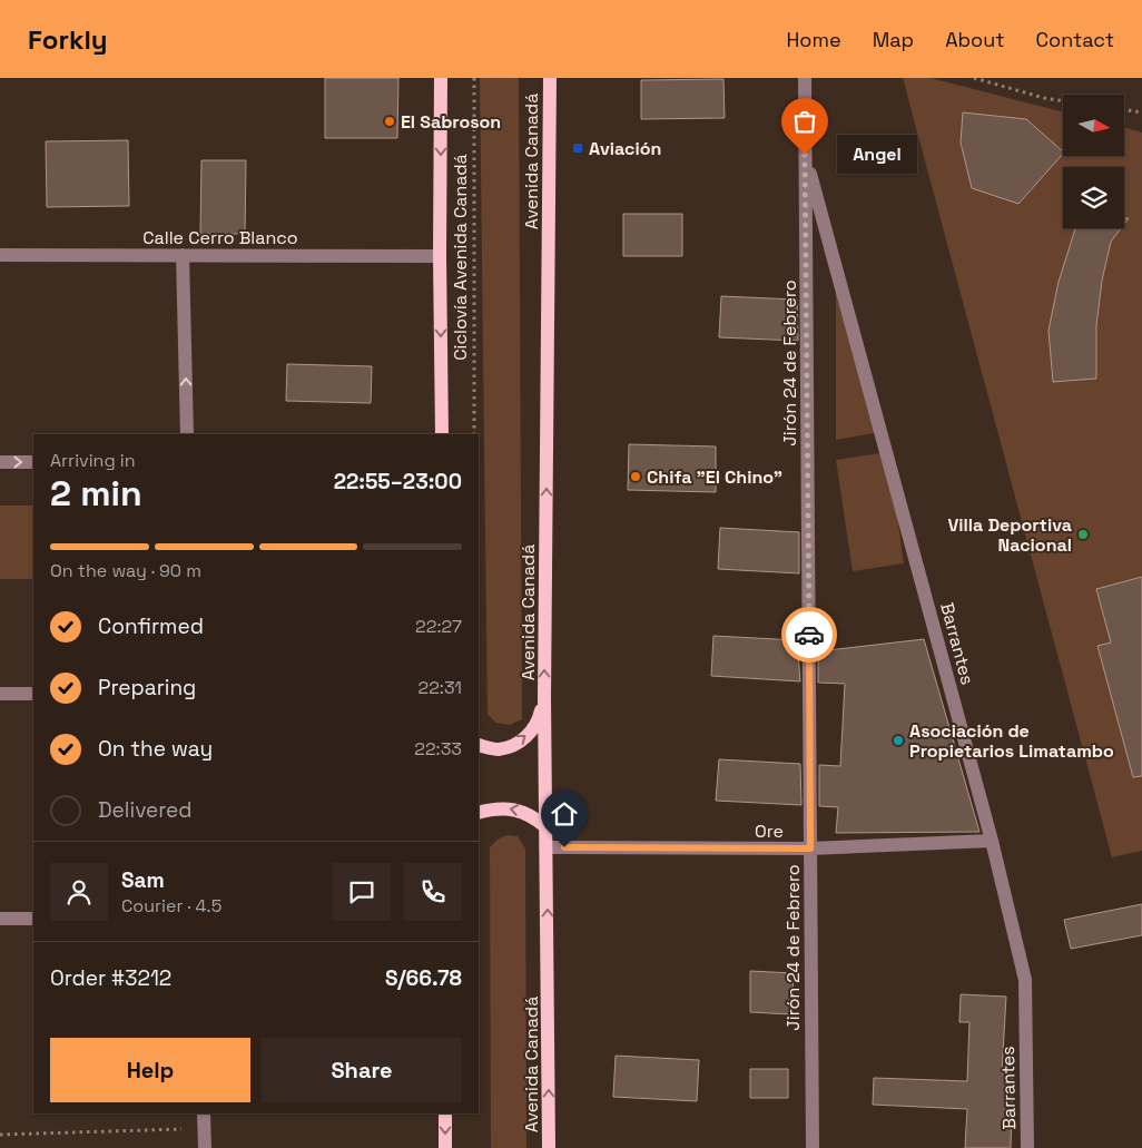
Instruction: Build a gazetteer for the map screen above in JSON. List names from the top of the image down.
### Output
{
  "streets": {
    "main road": ["Avenida Canadá"],
    "street": [
      "Calle Cerro Blanco",
      "Jirón 24 de Febrero",
      "Barrantes",
      "Ore"
    ],
    "path": ["Ciclovía Avenida Canadá"]
  },
  "crossings": [
    ["Avenida Canadá", "Ore"],
    ["Jirón 24 de Febrero", "Barrantes"],
    ["Jirón 24 de Febrero", "Ore"],
    ["Barrantes", "Ore"]
  ],
  "places": {
    "other": [
      "El Sabroson",
      "Angel",
      "Chifa \"El Chino\"",
      "Villa Deportiva Nacional",
      "Asociación de Propietarios Limatambo"
    ],
    "transit": ["Aviación"]
  },
  "north": "right",
  "page": {
    "header": "Forkly",
    "nav": [
      "Home",
      "Map",
      "About",
      "Contact"
    ],
    "bubble": "Angel",
    "heading": ["2 min", "Arriving in", "22:55–23:00"],
    "panel": [
      "Sam",
      "Courier · 4.5",
      "Order #3212",
      "S/66.78"
    ],
    "bar": "On the way · 90 m",
    "list": [
      ["Confirmed", "22:27"],
      ["Preparing", "22:31"],
      ["On the way", "22:33"],
      "Delivered"
    ],
    "buttons": ["Help", "Share"]
  }
}
